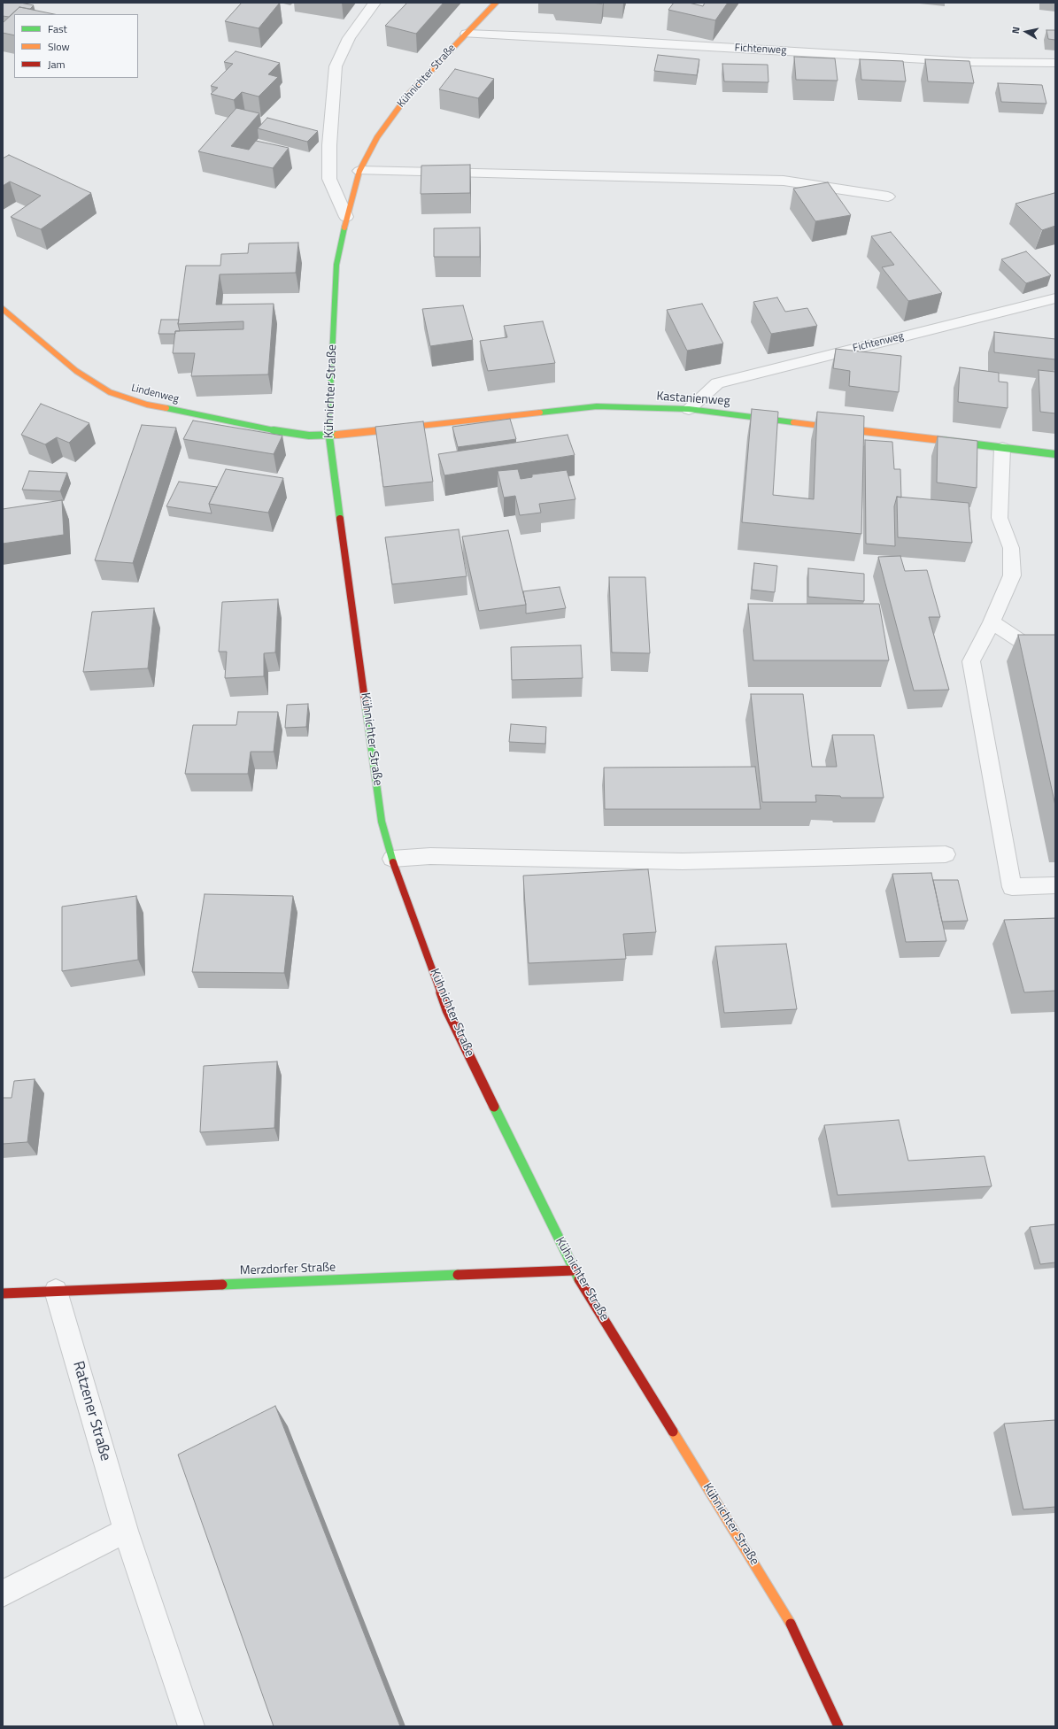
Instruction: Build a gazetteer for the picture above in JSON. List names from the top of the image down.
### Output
{
  "streets": {
    "street": [
      "Fichtenweg",
      "Kühnichter Straße",
      "Lindenweg",
      "Kastanienweg",
      "Merzdorfer Straße",
      "Ratzener Straße"
    ]
  },
  "crossings": [
    ["Fichtenweg", "Kühnichter Straße"],
    ["Fichtenweg", "Kastanienweg"],
    ["Kühnichter Straße", "Lindenweg"],
    ["Kühnichter Straße", "Kastanienweg"],
    ["Kühnichter Straße", "Merzdorfer Straße"],
    ["Lindenweg", "Kastanienweg"],
    ["Merzdorfer Straße", "Ratzener Straße"]
  ],
  "legend": ["Fast", "Slow", "Jam"],
  "north": "left"
}
